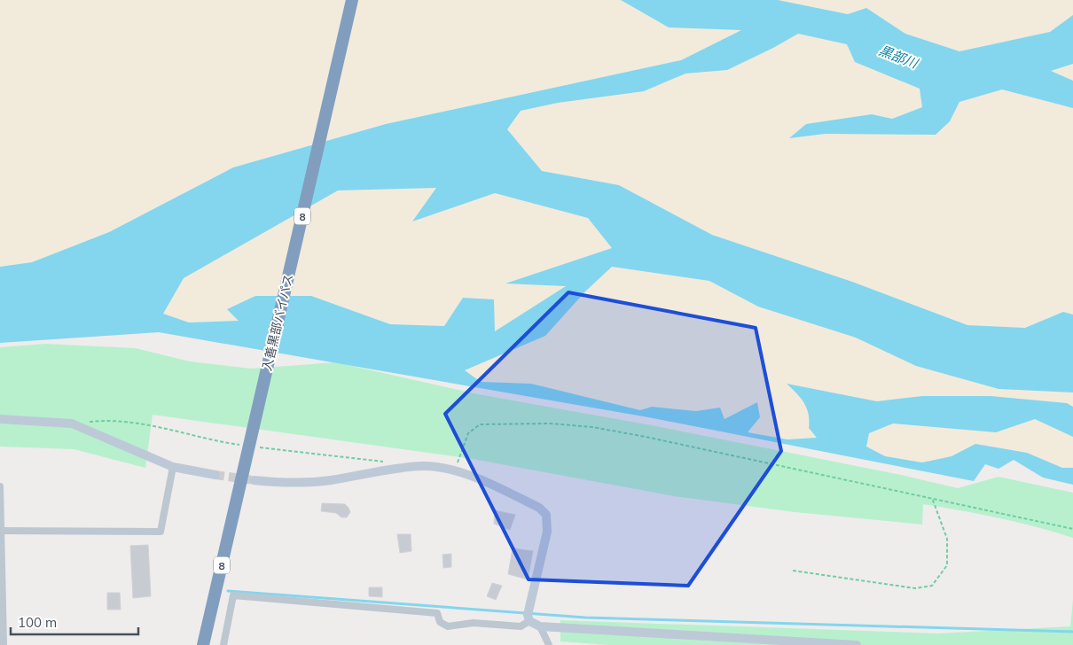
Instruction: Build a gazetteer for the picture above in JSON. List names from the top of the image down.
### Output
{
  "streets": {
    "highway": ["8", "入善黒部バイパス"]
  },
  "water": ["黒部川"],
  "scale_bar": "100 m"
}
